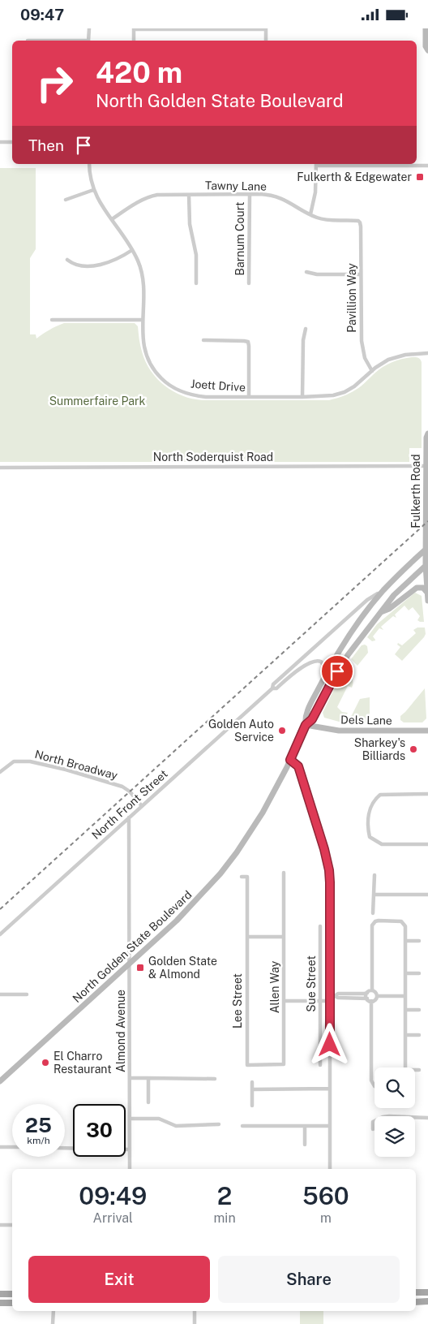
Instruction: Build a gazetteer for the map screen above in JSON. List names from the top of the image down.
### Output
{
  "streets": {
    "main road": ["Fulkerth Road", "Dels Lane", "North Golden State Boulevard"],
    "street": [
      "Tawny Lane",
      "Barnum Court",
      "Pavillion Way",
      "Joett Drive",
      "North Soderquist Road",
      "North Broadway",
      "North Front Street",
      "Sue Street",
      "Allen Way",
      "Lee Street",
      "Almond Avenue"
    ]
  },
  "crossings": [
    ["Tawny Lane", "Barnum Court"],
    ["Tawny Lane", "Pavillion Way"],
    ["Tawny Lane", "Joett Drive"],
    ["Pavillion Way", "Joett Drive"],
    ["North Soderquist Road", "Fulkerth Road"],
    ["Fulkerth Road", "North Golden State Boulevard"],
    ["Dels Lane", "North Golden State Boulevard"],
    ["North Broadway", "North Front Street"],
    ["North Front Street", "North Golden State Boulevard"],
    ["North Front Street", "Almond Avenue"],
    ["North Golden State Boulevard", "Almond Avenue"],
    ["Allen Way", "Lee Street"]
  ],
  "parks": ["Summerfaire Park"],
  "places": {
    "transit": ["Fulkerth & Edgewater", "Golden State & Almond"],
    "other": ["Golden Auto Service", "Sharkey's Billiards", "El Charro Restaurant"]
  },
  "page": {
    "status": "09:47",
    "turn": ["420 m", "North Golden State Boulevard"],
    "then": "Then",
    "speed": "25 km/h",
    "limit": "30",
    "eta": [
      "09:49",
      "Arrival",
      "2",
      "min",
      "560",
      "m"
    ],
    "buttons": ["Exit", "Share"]
  }
}
